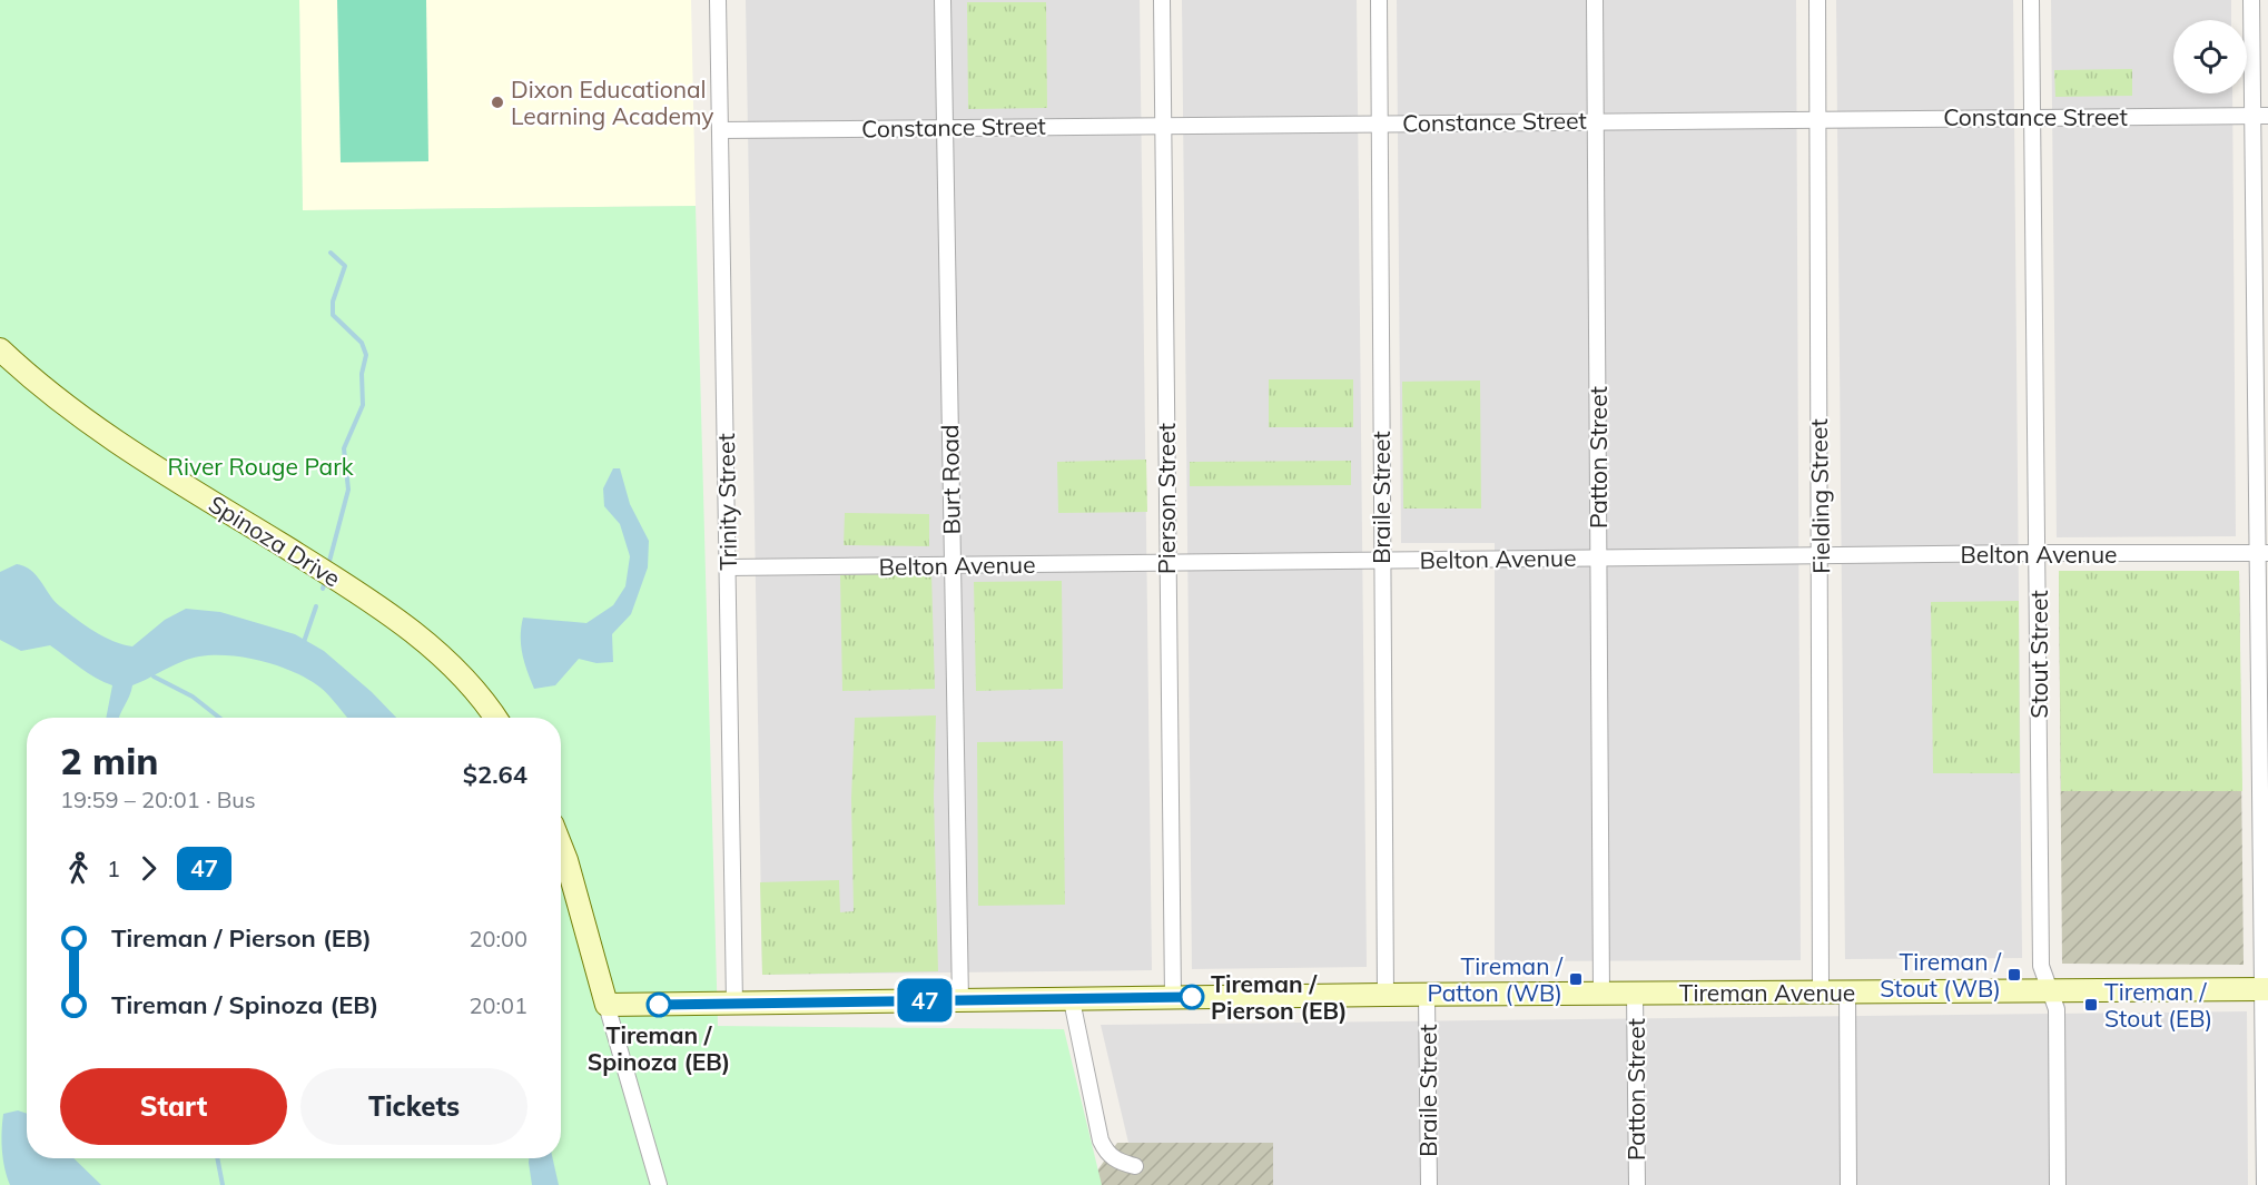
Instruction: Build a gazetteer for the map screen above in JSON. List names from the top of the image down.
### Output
{
  "streets": {
    "street": [
      "Constance Street",
      "Patton Street",
      "Burt Road",
      "Fielding Street",
      "Braile Street",
      "Pierson Street",
      "Trinity Street",
      "Spinoza Drive",
      "Belton Avenue",
      "Stout Street",
      "Tireman Avenue"
    ]
  },
  "crossings": [
    ["Constance Street", "Patton Street"],
    ["Constance Street", "Burt Road"],
    ["Constance Street", "Fielding Street"],
    ["Constance Street", "Braile Street"],
    ["Constance Street", "Pierson Street"],
    ["Constance Street", "Trinity Street"],
    ["Constance Street", "Stout Street"],
    ["Patton Street", "Belton Avenue"],
    ["Patton Street", "Tireman Avenue"],
    ["Burt Road", "Belton Avenue"],
    ["Fielding Street", "Belton Avenue"],
    ["Fielding Street", "Tireman Avenue"],
    ["Braile Street", "Belton Avenue"],
    ["Braile Street", "Tireman Avenue"],
    ["Pierson Street", "Belton Avenue"],
    ["Trinity Street", "Belton Avenue"],
    ["Belton Avenue", "Stout Street"],
    ["Stout Street", "Tireman Avenue"]
  ],
  "parks": ["River Rouge Park"],
  "places": {
    "other": ["Dixon Educational Learning Academy", "Tireman / Pierson (EB)", "Tireman / Spinoza (EB)"],
    "transit": ["Tireman / Stout (WB)", "Tireman / Patton (WB)", "Tireman / Stout (EB)"]
  },
  "lines": ["bus line 47"],
  "page": {
    "on_map": "47",
    "heading": ["2 min", "19:59 – 20:01 · Bus", "$2.64"],
    "legs": ["1", "47"],
    "list": [
      {
        "name": "Tireman / Pierson (EB)",
        "value": "20:00"
      },
      {
        "name": "Tireman / Spinoza (EB)",
        "value": "20:01"
      }
    ],
    "buttons": ["Start", "Tickets"]
  }
}
